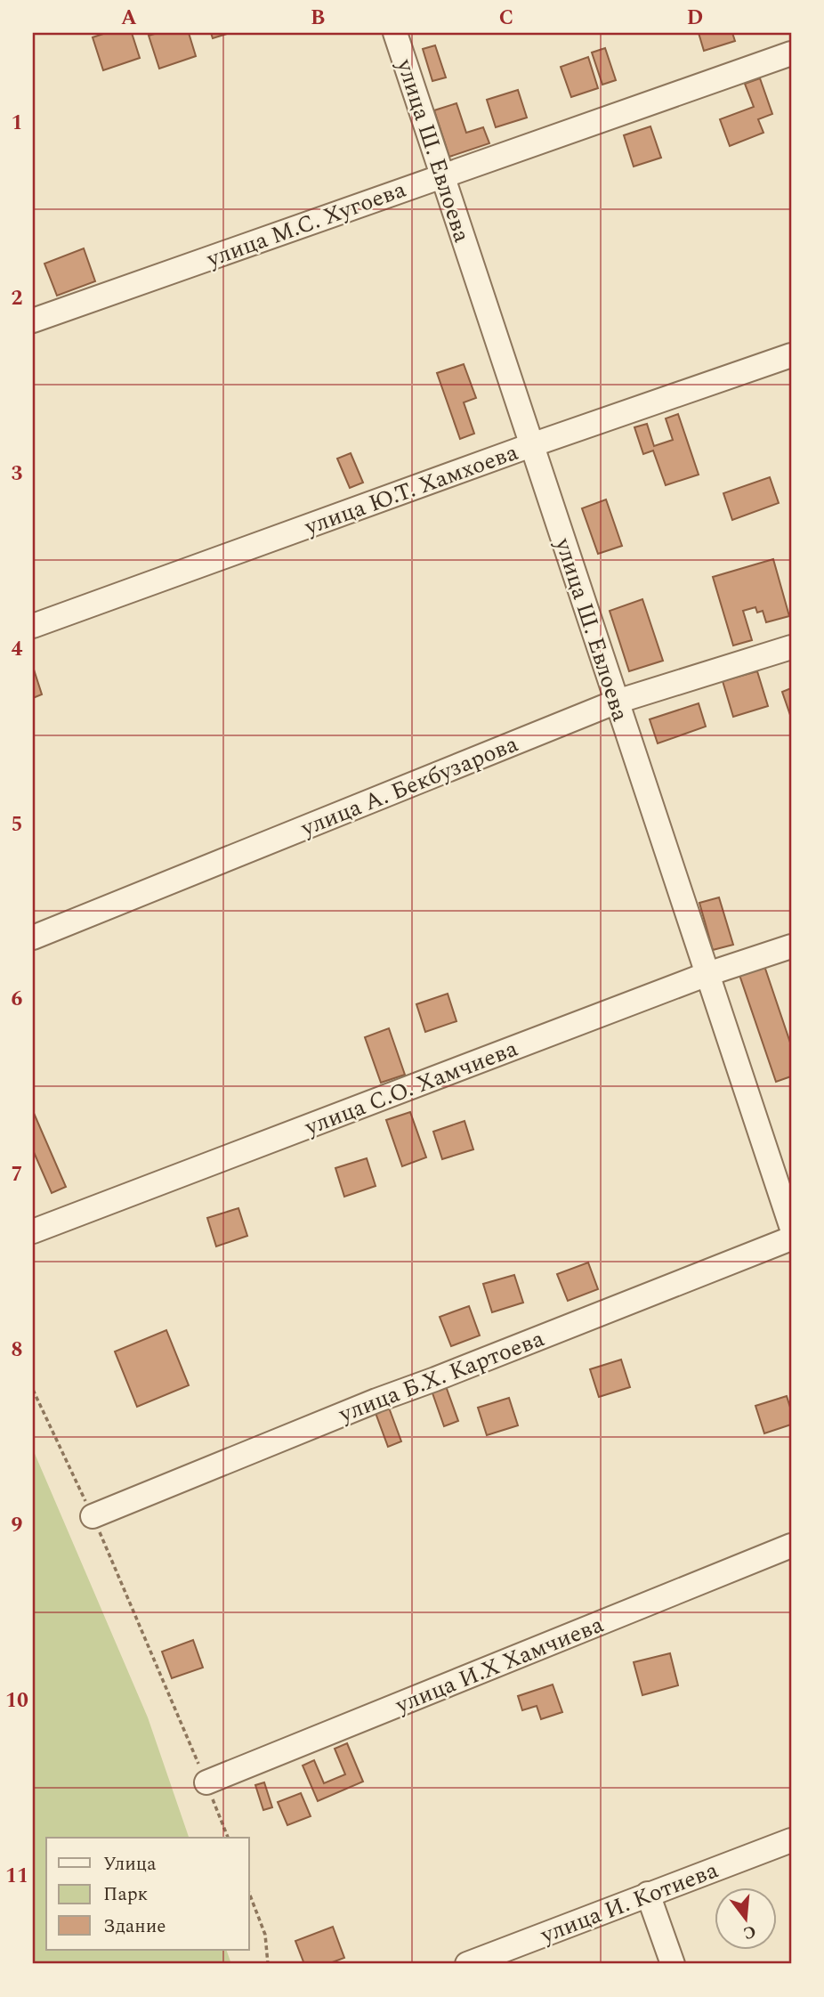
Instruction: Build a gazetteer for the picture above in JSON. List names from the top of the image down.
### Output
{
  "streets": {
    "street": [
      "улица Ш. Евлоева",
      "улица М.С. Хугоева",
      "улица Ю.Т. Хамхоева",
      "улица А. Бекбузарова",
      "улица С.О. Хамчиева",
      "улица Б.Х. Картоева",
      "улица И.Х Хамчиева",
      "улица И. Котиева"
    ]
  },
  "crossings": [
    ["улица Ш. Евлоева", "улица М.С. Хугоева"],
    ["улица Ш. Евлоева", "улица Ю.Т. Хамхоева"],
    ["улица Ш. Евлоева", "улица А. Бекбузарова"],
    ["улица Ш. Евлоева", "улица С.О. Хамчиева"]
  ],
  "legend": ["Улица", "Парк", "Здание"],
  "north": "bottom",
  "grid": {
    "columns": [
      "A",
      "B",
      "C",
      "D"
    ],
    "rows": [
      "1",
      "2",
      "3",
      "4",
      "5",
      "6",
      "7",
      "8",
      "9",
      "10",
      "11"
    ]
  }
}
